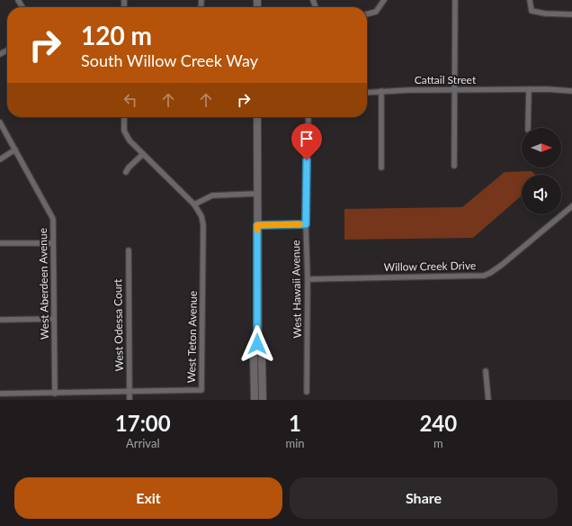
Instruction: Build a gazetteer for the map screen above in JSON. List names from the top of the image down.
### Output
{
  "streets": {
    "street": [
      "Cattail Street",
      "Willow Creek Drive",
      "West Aberdeen Avenue",
      "West Hawaii Avenue",
      "West Odessa Court",
      "West Teton Avenue"
    ]
  },
  "crossings": [
    ["Willow Creek Drive", "West Hawaii Avenue"],
    ["West Aberdeen Avenue", "West Teton Avenue"],
    ["West Odessa Court", "West Teton Avenue"]
  ],
  "north": "right",
  "page": {
    "turn": ["120 m", "South Willow Creek Way"],
    "eta": [
      "17:00",
      "Arrival",
      "1",
      "min",
      "240",
      "m"
    ],
    "buttons": ["Exit", "Share"]
  }
}
